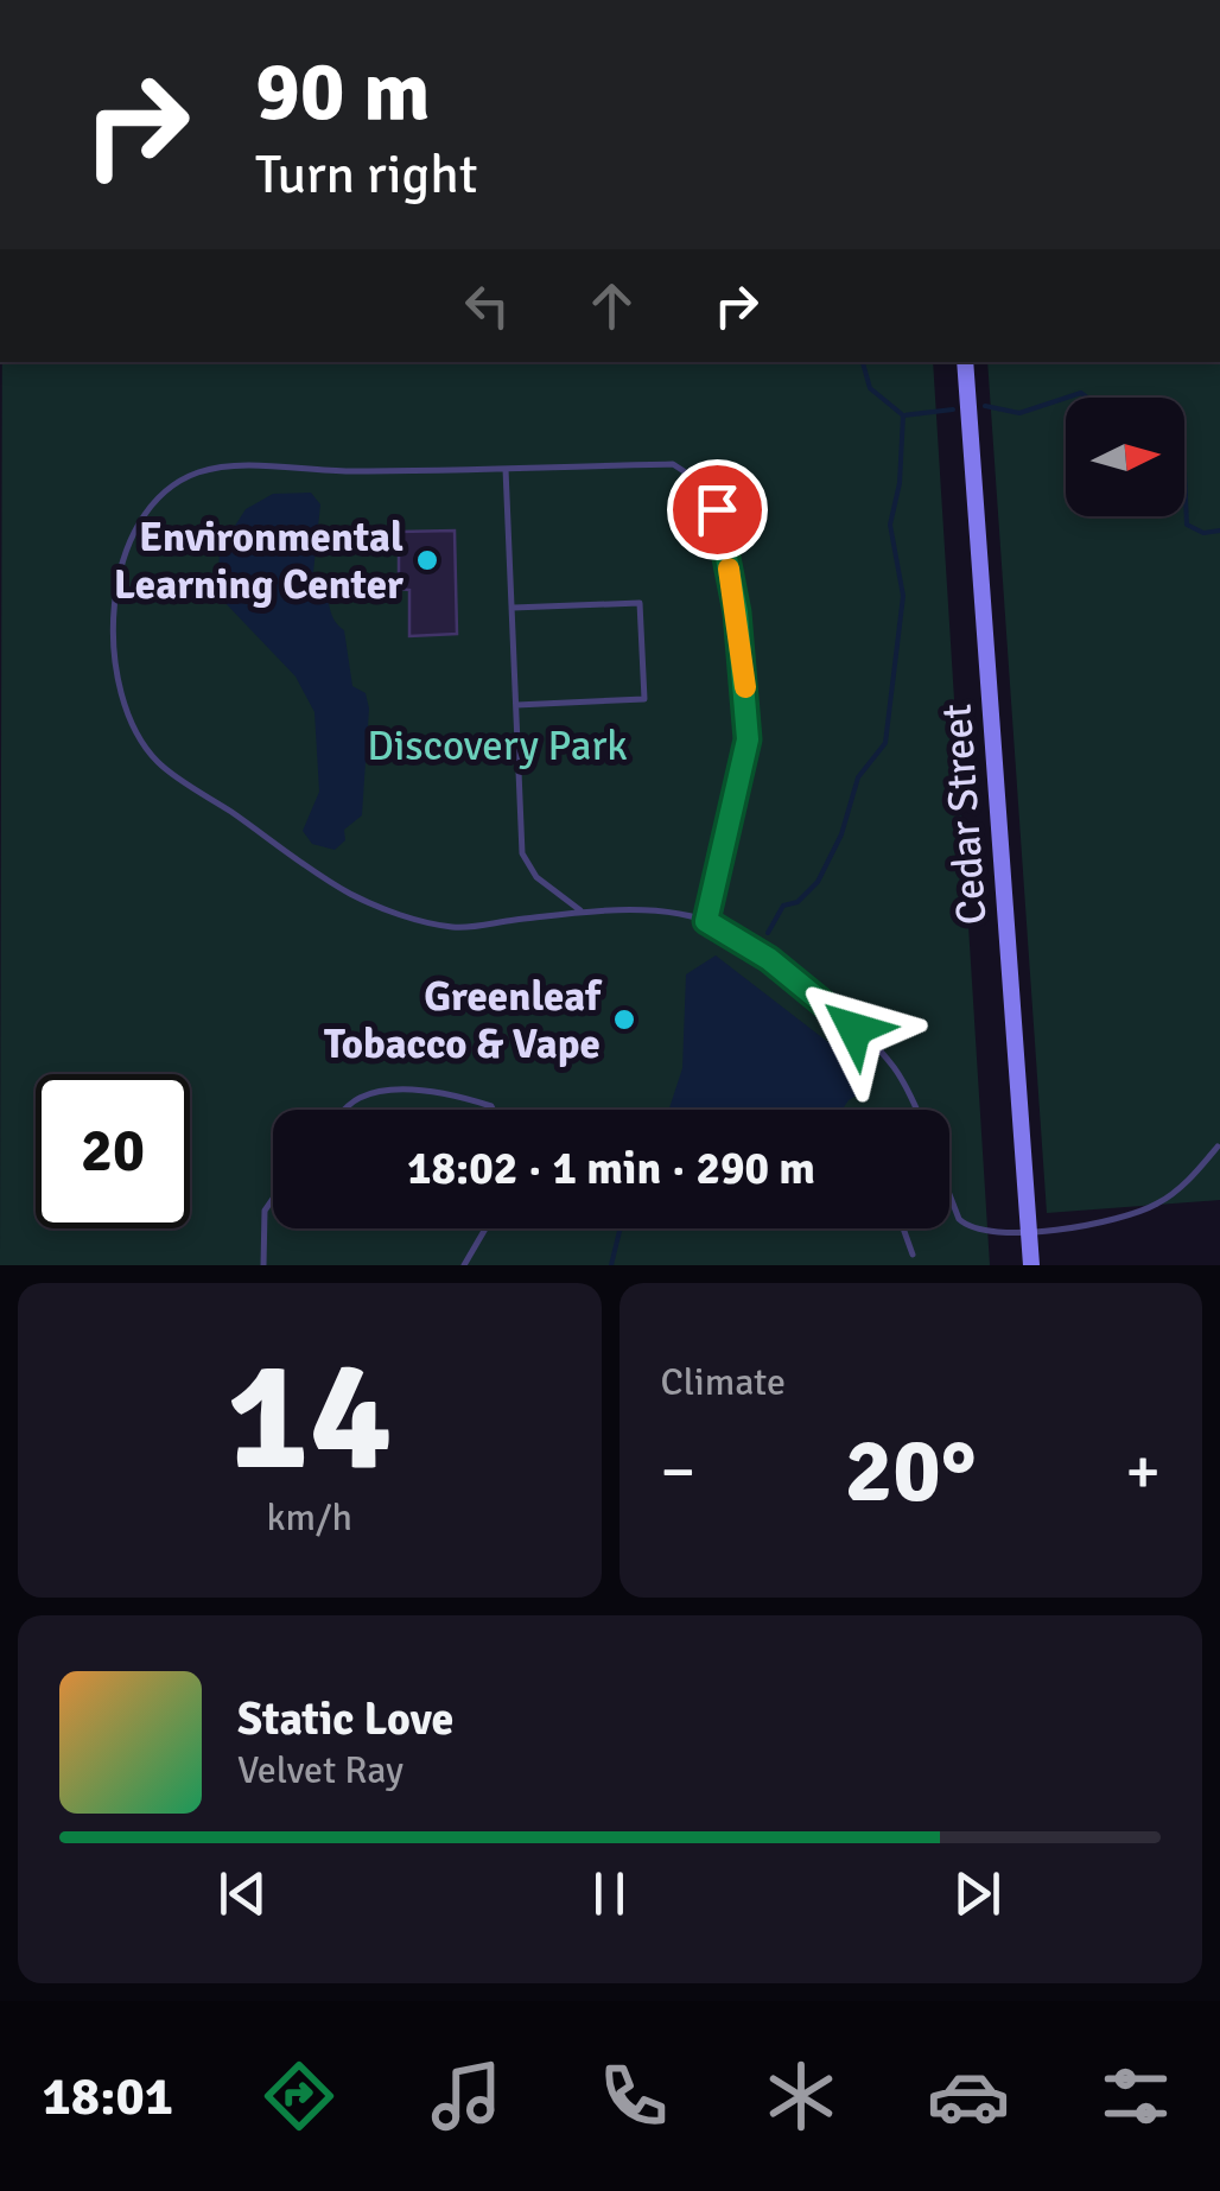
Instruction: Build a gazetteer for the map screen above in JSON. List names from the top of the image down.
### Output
{
  "streets": {
    "main road": ["Cedar Street"]
  },
  "parks": ["Discovery Park"],
  "places": ["Environmental Learning Center", "Greenleaf Tobacco & Vape"],
  "north": "right",
  "page": {
    "turn": ["90 m", "Turn right"],
    "limit": "20",
    "trip": "18:02 · 1 min · 290 m",
    "tile": [
      ["14", "km/h"],
      "Climate"
    ],
    "heat": ["−", "20°", "+"],
    "song": ["Static Love", "Velvet Ray"],
    "tabs": "18:01"
  }
}
